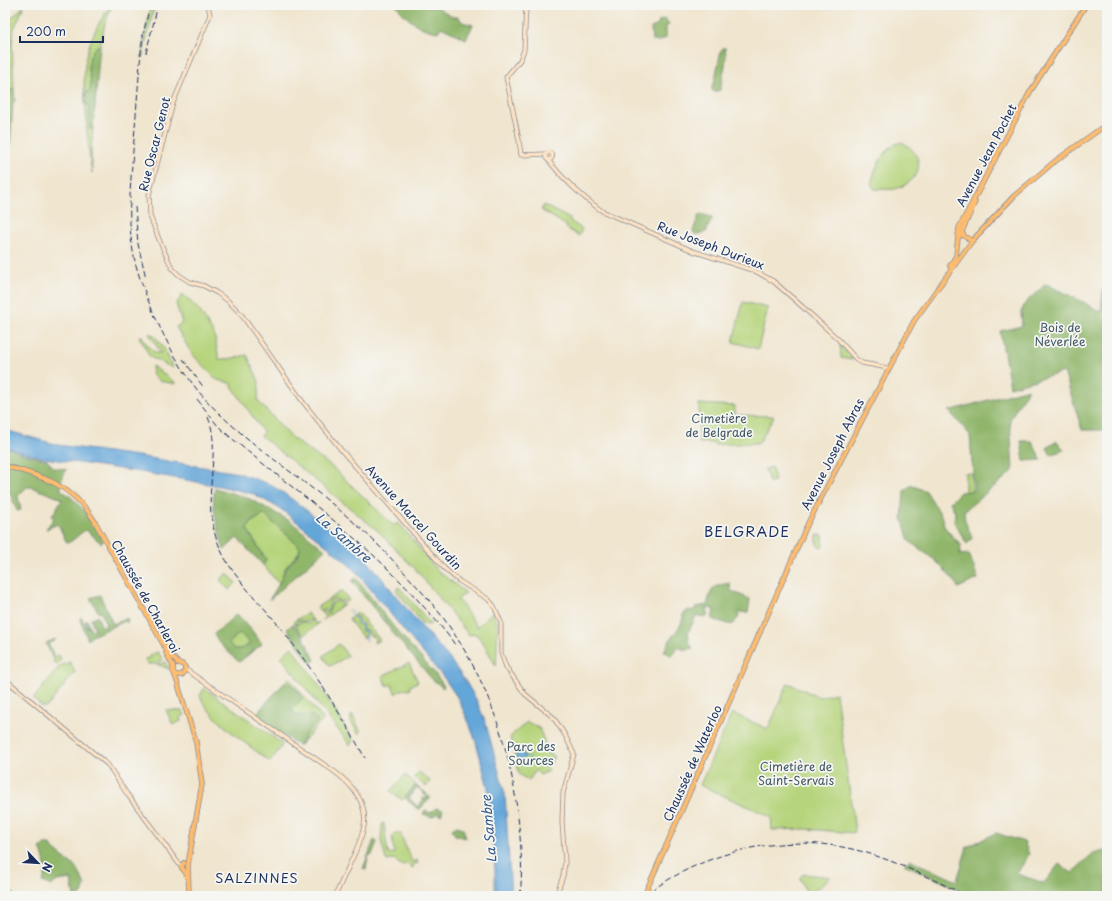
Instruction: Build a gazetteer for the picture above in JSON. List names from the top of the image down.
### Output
{
  "streets": {
    "main road": [
      "Avenue Jean Pochet",
      "Avenue Joseph Abras",
      "Chaussée de Charleroi",
      "Chaussée de Waterloo"
    ],
    "street": ["Rue Oscar Genot", "Rue Joseph Durieux", "Avenue Marcel Gourdin"]
  },
  "crossings": [
    ["Rue Oscar Genot", "Avenue Marcel Gourdin"],
    ["Rue Joseph Durieux", "Avenue Joseph Abras"],
    ["Avenue Joseph Abras", "Chaussée de Waterloo"]
  ],
  "districts": ["BELGRADE", "SALZINNES"],
  "water": ["La Sambre"],
  "parks": [
    "Bois de Néverlée",
    "Cimetière de Belgrade",
    "Parc des Sources",
    "Cimetière de Saint-Servais"
  ],
  "scale_bar": "200 m",
  "north": "bottom right"
}
